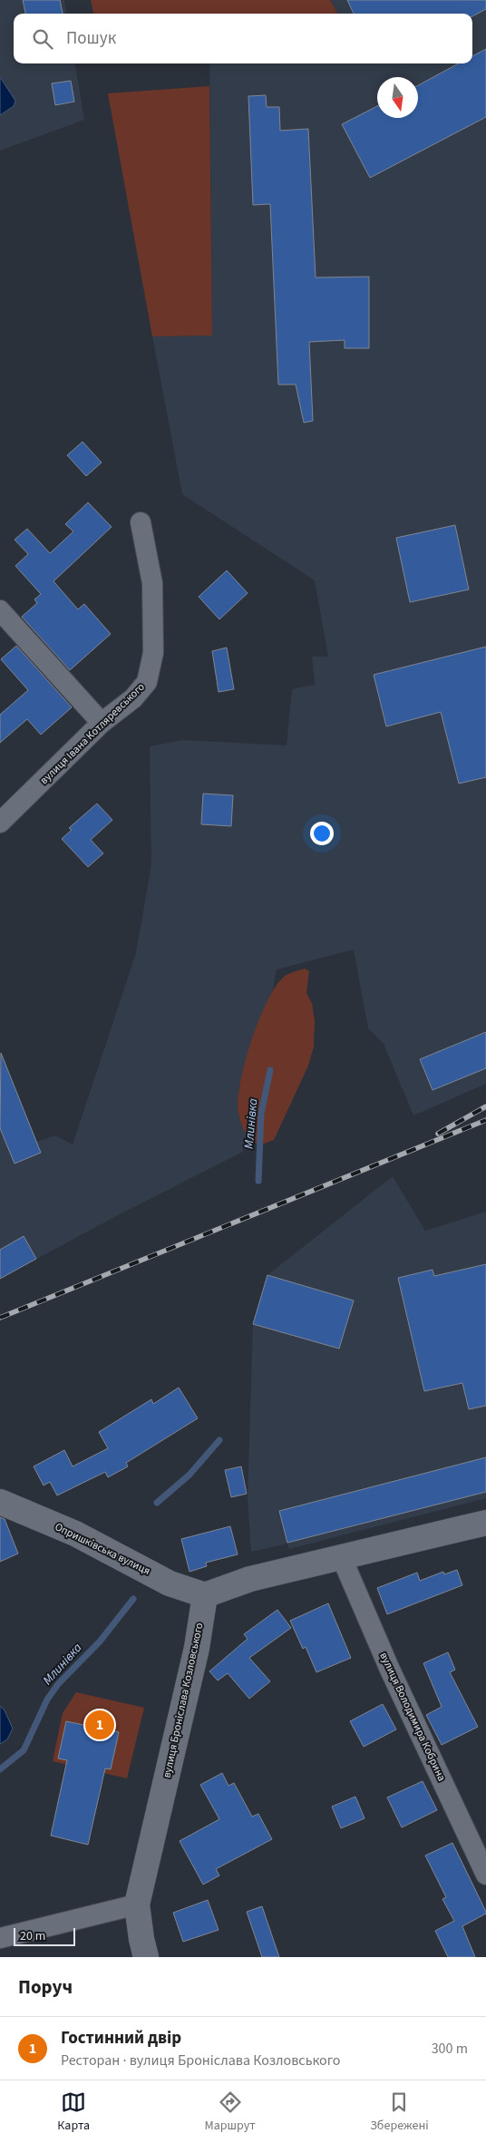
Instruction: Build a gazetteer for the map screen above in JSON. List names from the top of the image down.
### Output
{
  "streets": {
    "street": [
      "вулиця Івана Котляревського",
      "Опришківська вулиця",
      "вулиця Броніслава Козловського",
      "вулиця Володимира Кобрина"
    ]
  },
  "crossings": [
    ["Опришківська вулиця", "вулиця Броніслава Козловського"]
  ],
  "water": ["Млинівка"],
  "scale_bar": "20 m",
  "north": "bottom",
  "page": {
    "search": "Пошук",
    "pins": "1",
    "scale": "20 m",
    "heading": "Поруч",
    "list": [
      {
        "mark": "1",
        "name": "Гостинний двір",
        "note": "Ресторан · вулиця Броніслава Козловського",
        "value": "300 m"
      }
    ],
    "nav": ["Карта", "Маршрут", "Збережені"]
  }
}
